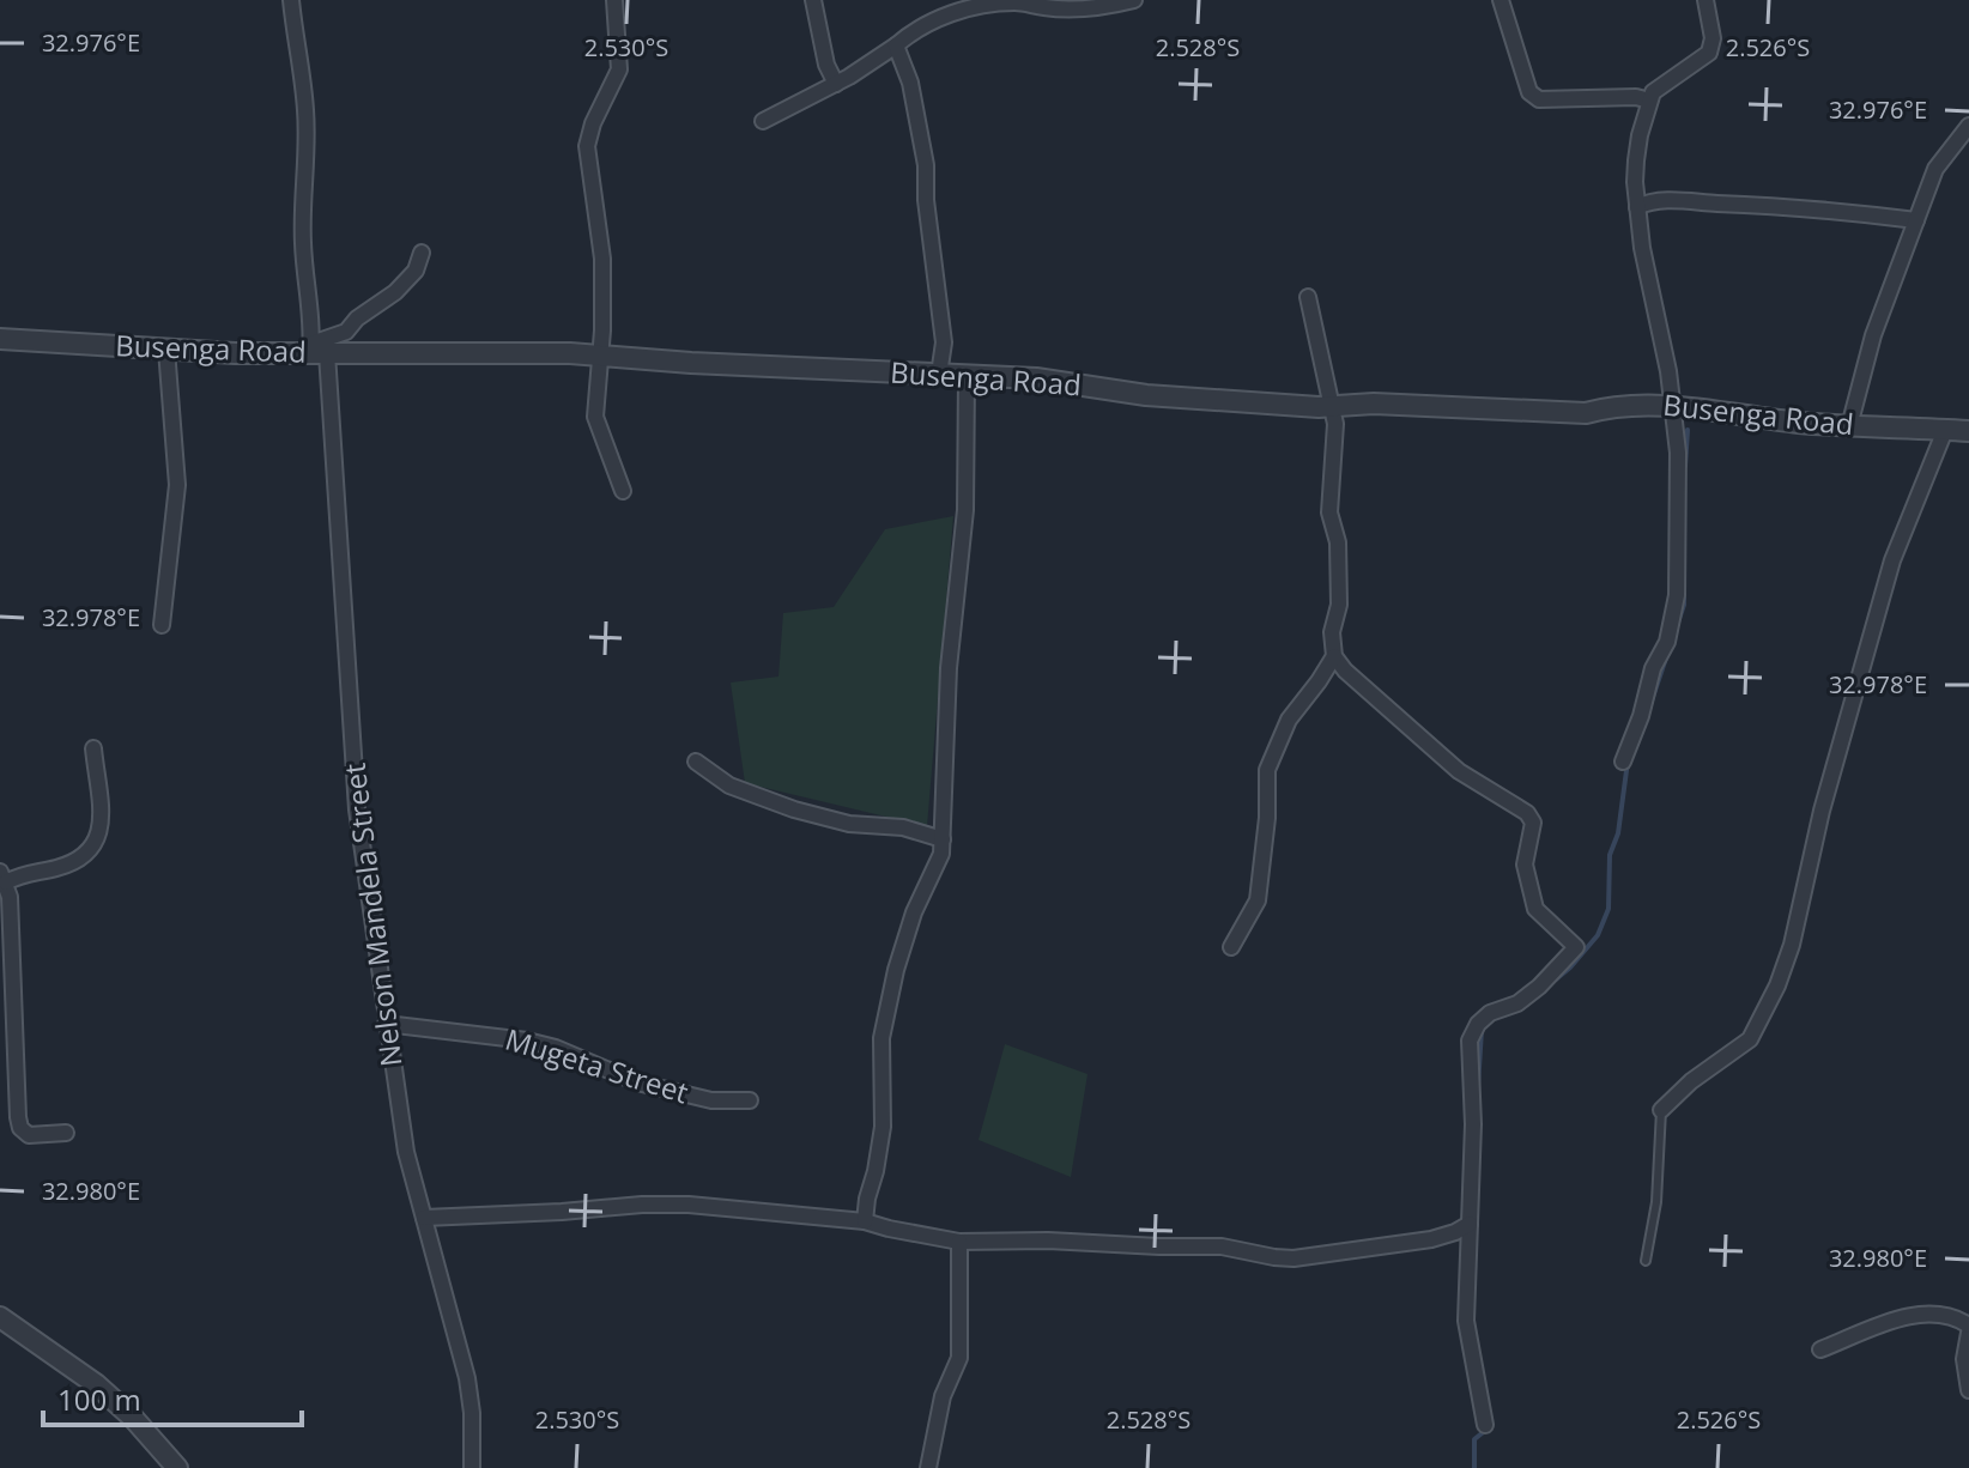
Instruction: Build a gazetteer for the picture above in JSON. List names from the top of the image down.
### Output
{
  "streets": {
    "street": ["Busenga Road", "Nelson Mandela Street", "Mugeta Street"]
  },
  "crossings": [
    ["Busenga Road", "Nelson Mandela Street"],
    ["Nelson Mandela Street", "Mugeta Street"]
  ],
  "scale_bar": "100 m",
  "coordinates": [
    "32.976°E",
    "2.530°S",
    "2.528°S",
    "2.526°S",
    "32.978°E",
    "32.980°E"
  ]
}
